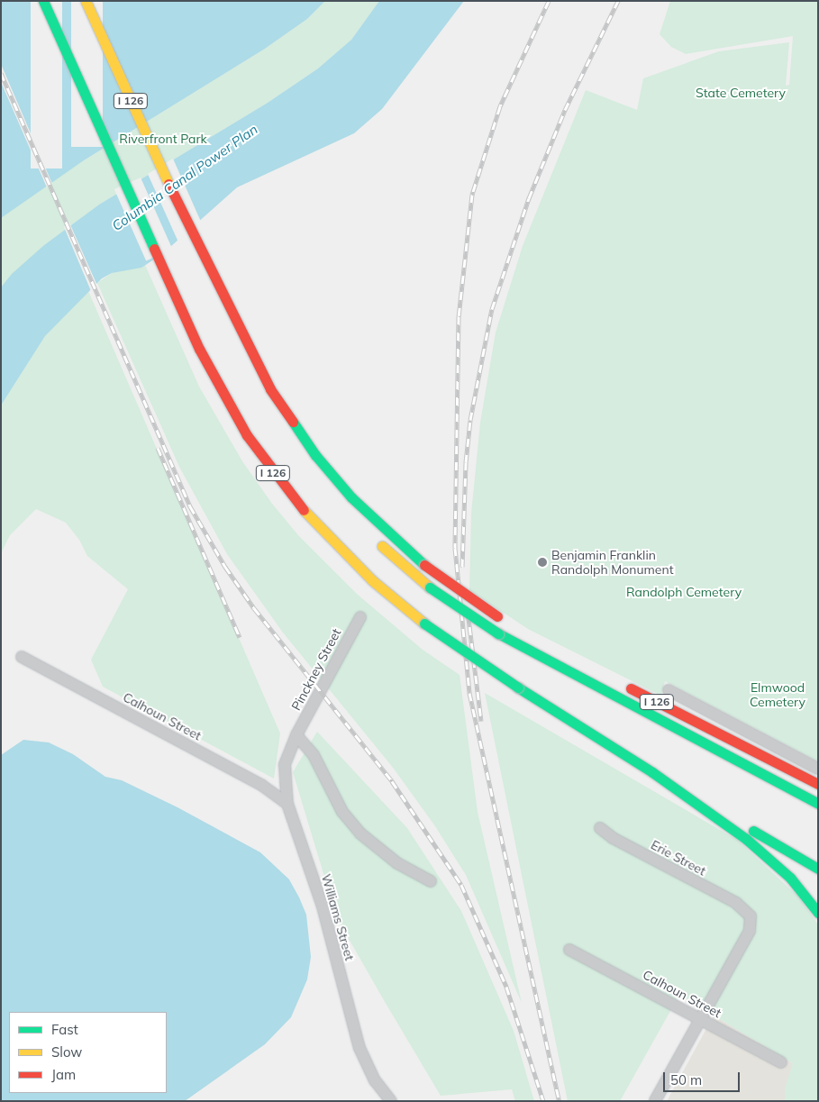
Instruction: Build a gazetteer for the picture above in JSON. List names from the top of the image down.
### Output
{
  "streets": {
    "highway": ["I 126"],
    "street": [
      "Pinckney Street",
      "Calhoun Street",
      "Erie Street",
      "Williams Street"
    ]
  },
  "crossings": [
    ["Pinckney Street", "Williams Street"],
    ["Calhoun Street", "Erie Street"],
    ["Calhoun Street", "Williams Street"]
  ],
  "water": ["Columbia Canal Power Plan"],
  "parks": [
    "State Cemetery",
    "Riverfront Park",
    "Randolph Cemetery",
    "Elmwood Cemetery"
  ],
  "places": ["Benjamin Franklin Randolph Monument"],
  "legend": ["Fast", "Slow", "Jam"],
  "scale_bar": "50 m"
}
